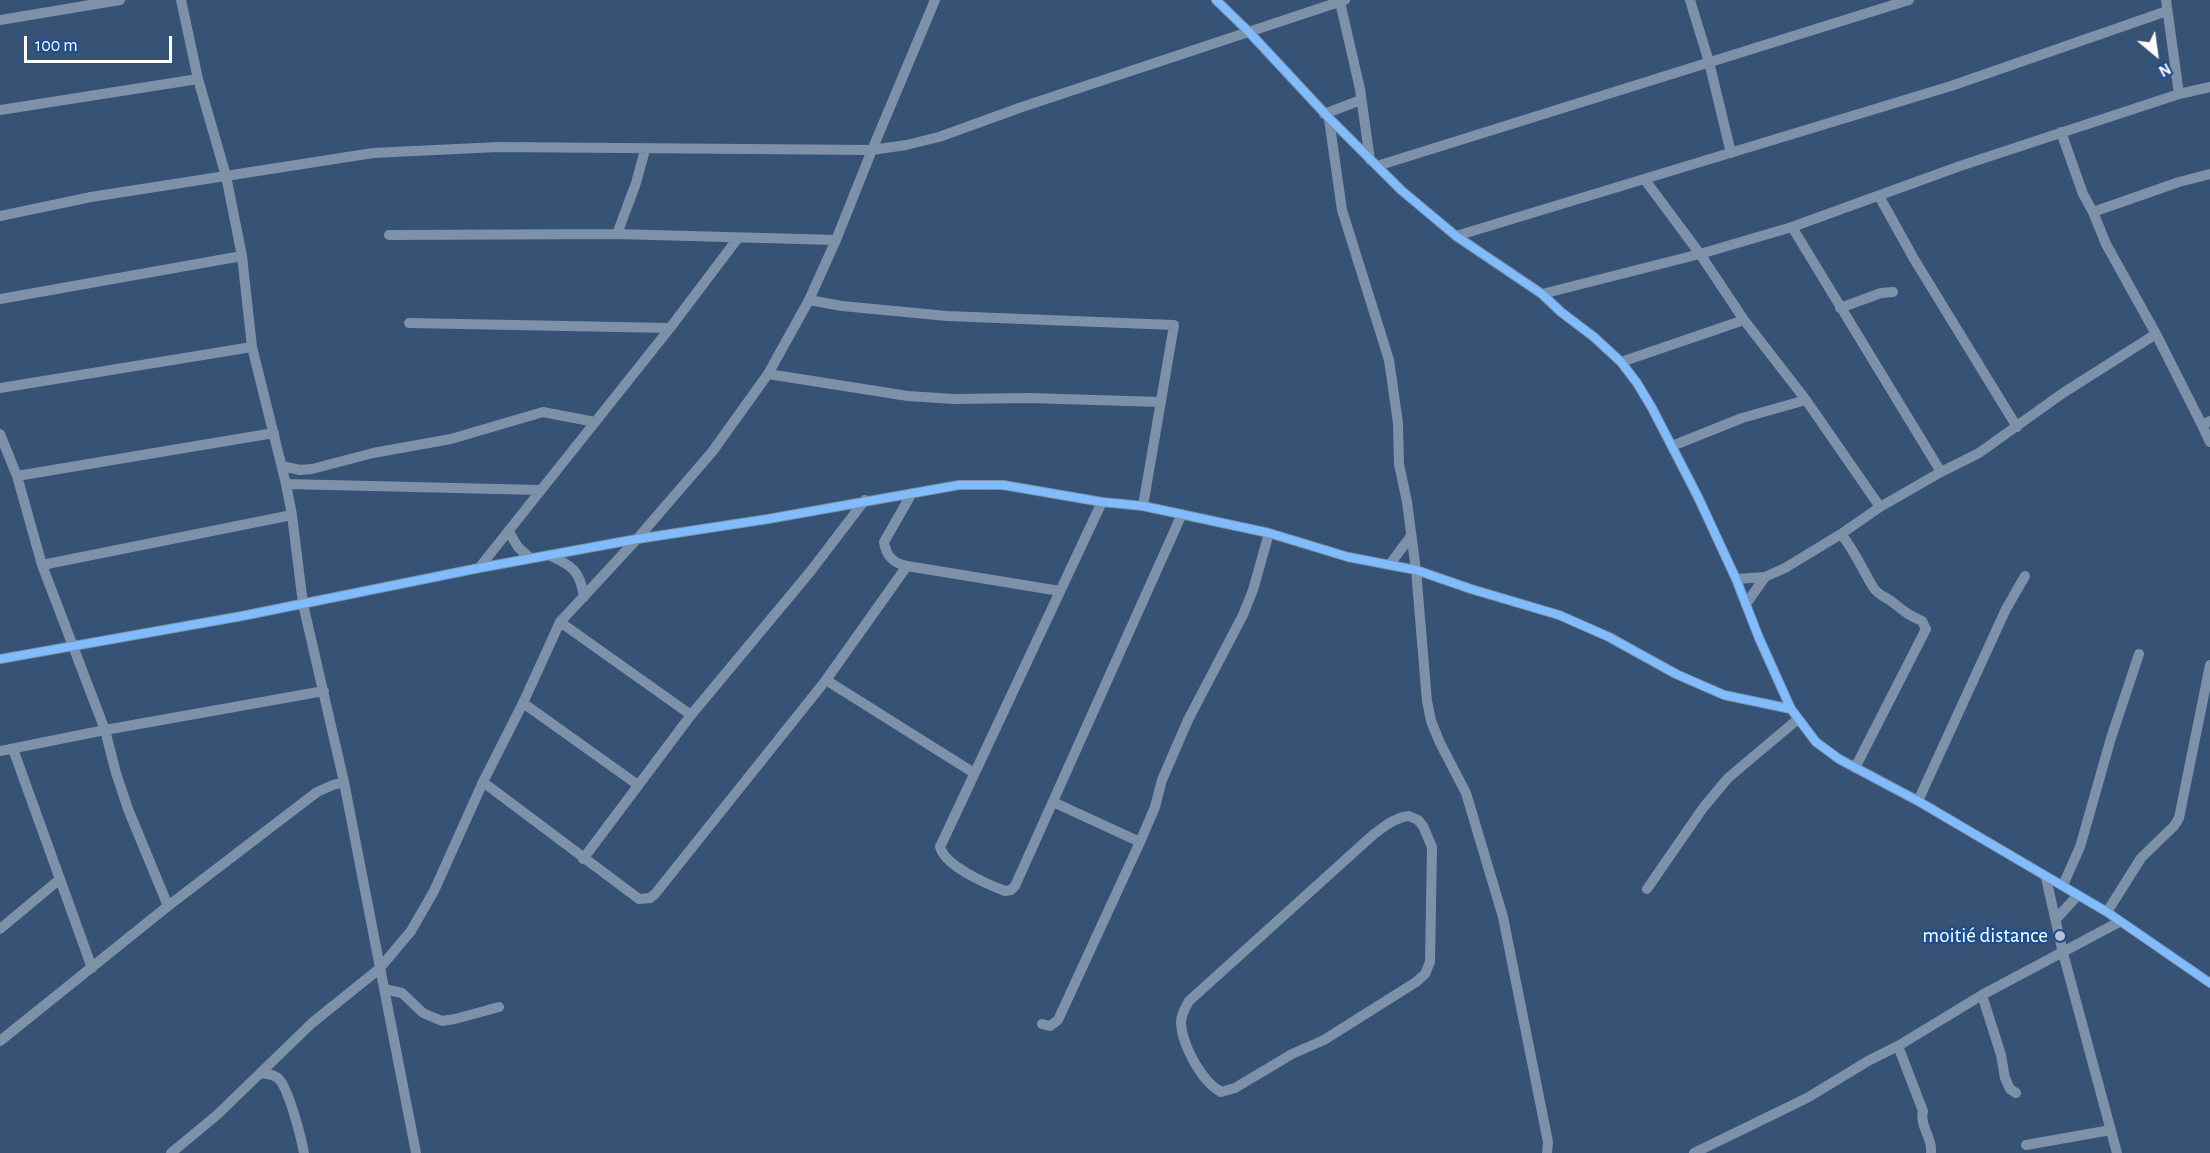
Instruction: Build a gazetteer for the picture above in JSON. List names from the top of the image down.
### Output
{
  "places": ["moitié distance"],
  "scale_bar": "100 m",
  "north": "bottom right"
}
